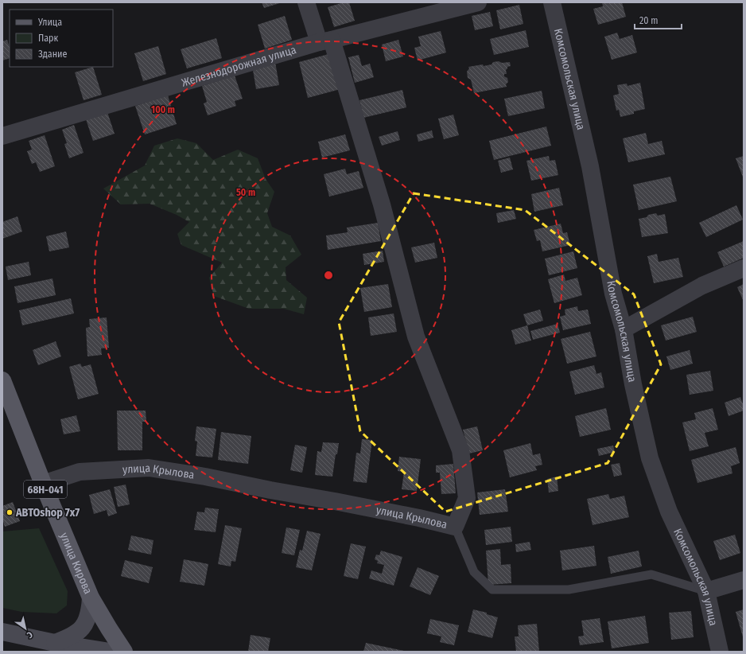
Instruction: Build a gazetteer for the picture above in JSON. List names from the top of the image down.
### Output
{
  "streets": {
    "main road": ["68Н-041", "улица Кирова"],
    "street": ["Железнодорожная улица", "Комсомольская улица", "улица Крылова"]
  },
  "crossings": [
    ["Комсомольская улица", "улица Крылова"],
    ["улица Крылова", "улица Кирова"]
  ],
  "places": ["АВТОshop 7x7"],
  "legend": ["Улица", "Парк", "Здание"],
  "scale_bar": "20 m",
  "north": "bottom right",
  "rings": ["100 m", "50 m"]
}
